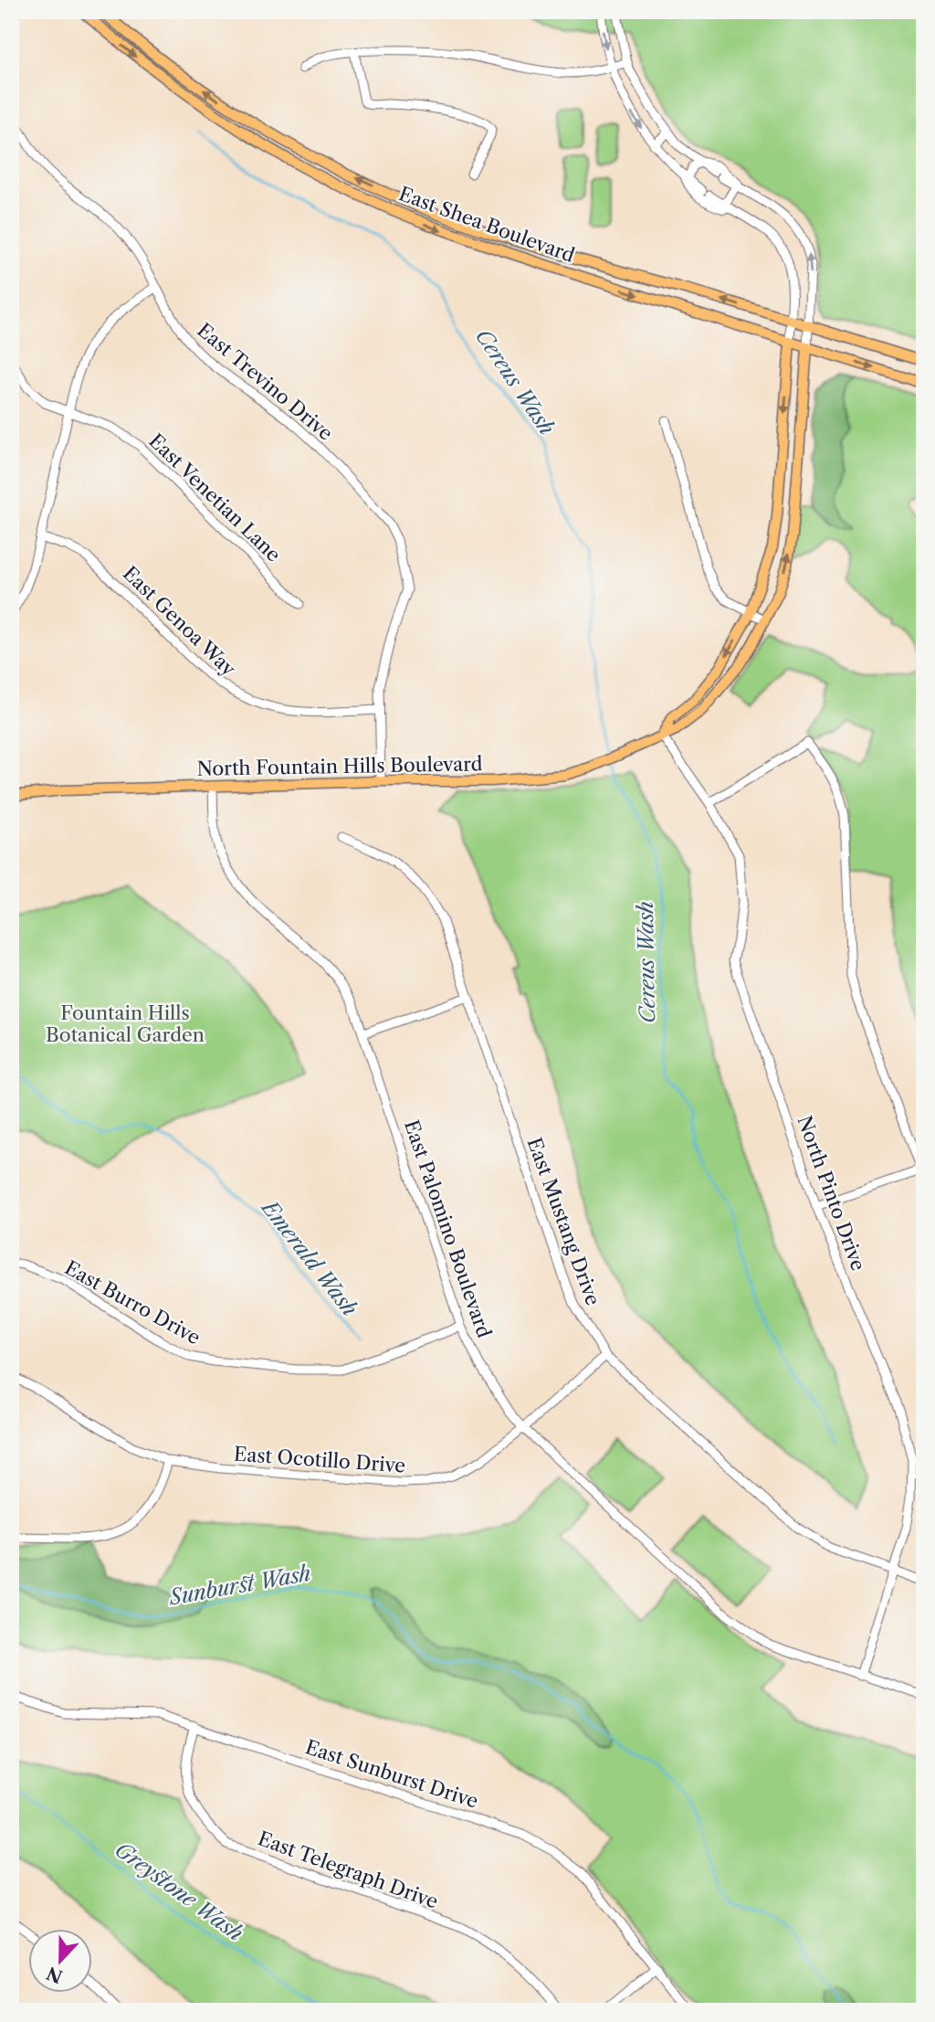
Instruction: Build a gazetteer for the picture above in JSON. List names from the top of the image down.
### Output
{
  "streets": {
    "main road": ["East Shea Boulevard", "North Fountain Hills Boulevard"],
    "street": [
      "East Trevino Drive",
      "East Venetian Lane",
      "East Genoa Way",
      "North Pinto Drive",
      "East Mustang Drive",
      "East Palomino Boulevard",
      "East Burro Drive",
      "East Ocotillo Drive",
      "East Sunburst Drive",
      "East Telegraph Drive"
    ]
  },
  "crossings": [
    ["East Shea Boulevard", "North Fountain Hills Boulevard"],
    ["East Trevino Drive", "East Genoa Way"],
    ["East Trevino Drive", "North Fountain Hills Boulevard"],
    ["North Fountain Hills Boulevard", "North Pinto Drive"],
    ["North Fountain Hills Boulevard", "East Palomino Boulevard"],
    ["North Pinto Drive", "East Mustang Drive"],
    ["North Pinto Drive", "East Palomino Boulevard"],
    ["East Mustang Drive", "East Ocotillo Drive"],
    ["East Palomino Boulevard", "East Burro Drive"],
    ["East Palomino Boulevard", "East Ocotillo Drive"],
    ["East Sunburst Drive", "East Telegraph Drive"]
  ],
  "water": [
    "Cereus Wash",
    "Emerald Wash",
    "Sunburst Wash",
    "Greystone Wash"
  ],
  "parks": ["Fountain Hills Botanical Garden"],
  "north": "bottom"
}
